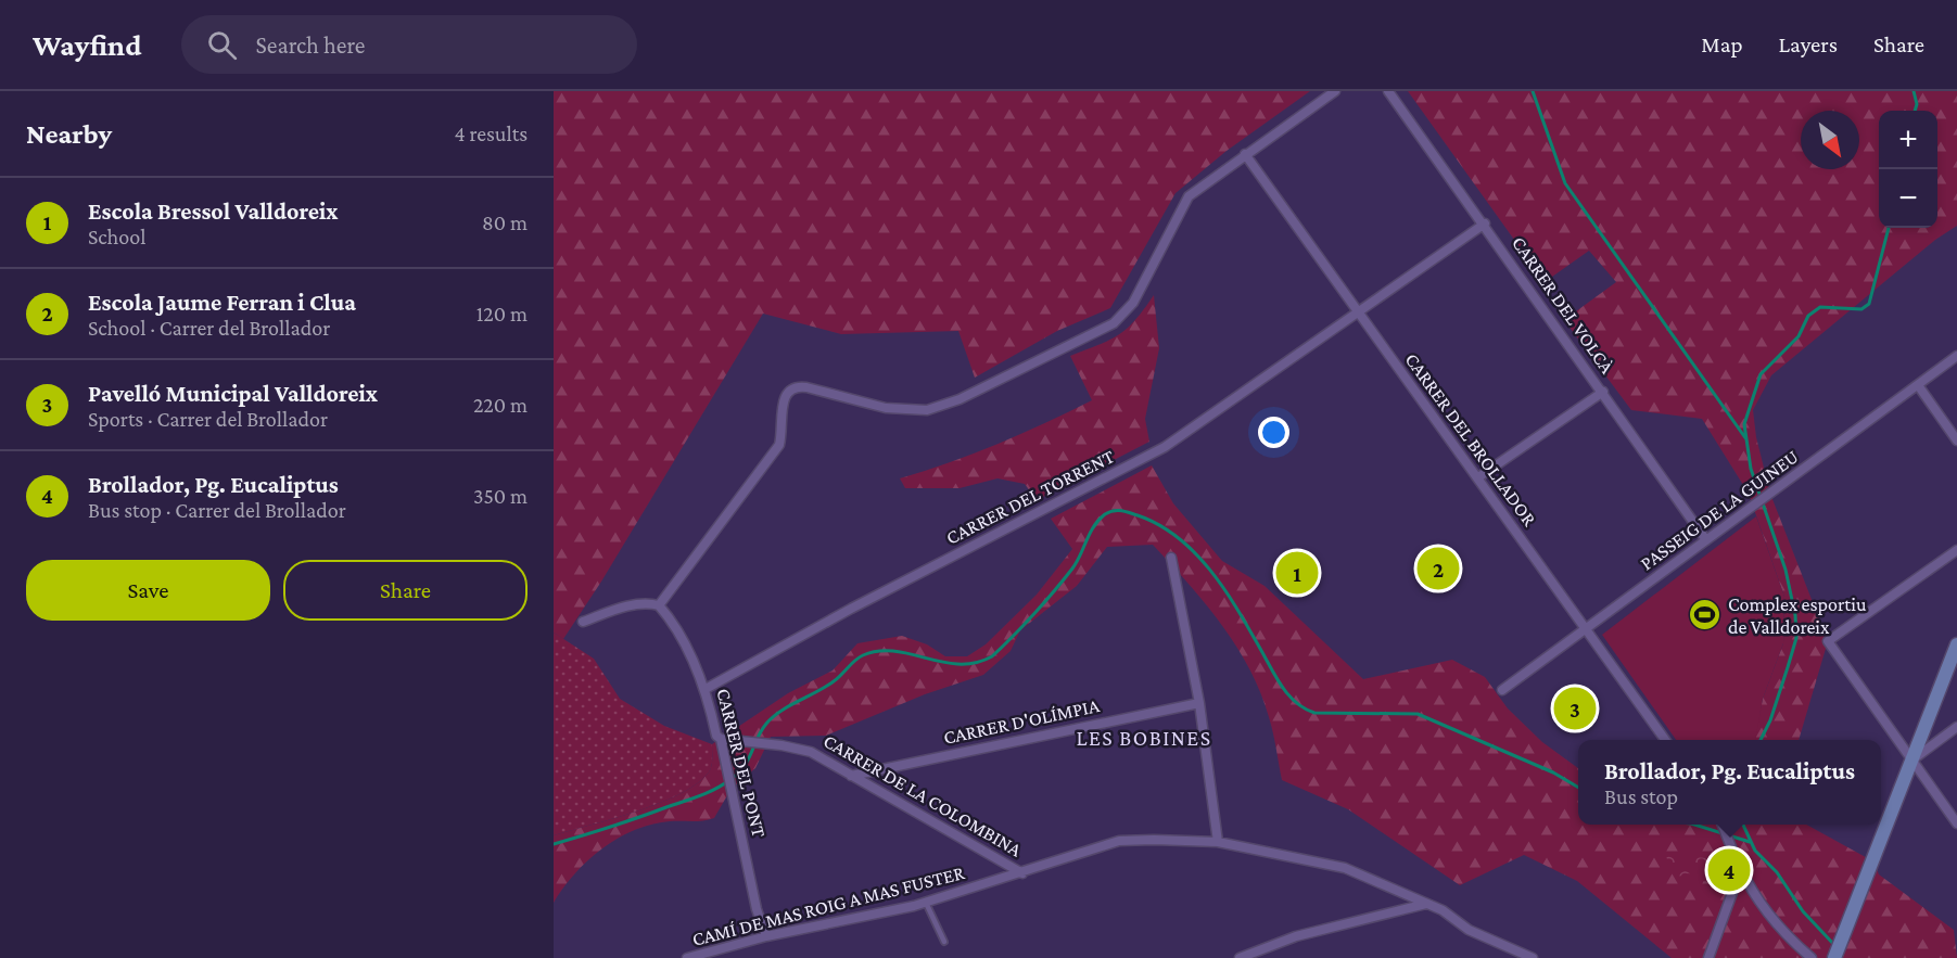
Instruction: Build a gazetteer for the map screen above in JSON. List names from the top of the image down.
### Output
{
  "streets": {
    "street": [
      "CARRER DEL VOLCÀ",
      "CARRER DEL BROLLADOR",
      "CARRER DEL TORRENT",
      "PASSEIG DE LA GUINEU",
      "CARRER D'OLÍMPIA",
      "CARRER DEL PONT",
      "CARRER DE LA COLOMBINA",
      "CAMÍ DE MAS ROIG A MAS FUSTER"
    ]
  },
  "crossings": [
    ["CARRER DEL VOLCÀ", "CARRER DEL TORRENT"],
    ["CARRER DEL VOLCÀ", "PASSEIG DE LA GUINEU"],
    ["CARRER DEL BROLLADOR", "CARRER DEL TORRENT"],
    ["CARRER DEL BROLLADOR", "PASSEIG DE LA GUINEU"],
    ["CARRER DEL TORRENT", "CARRER DEL PONT"],
    ["CARRER D'OLÍMPIA", "CARRER DE LA COLOMBINA"],
    ["CARRER DEL PONT", "CARRER DE LA COLOMBINA"],
    ["CARRER DEL PONT", "CAMÍ DE MAS ROIG A MAS FUSTER"],
    ["CARRER DE LA COLOMBINA", "CAMÍ DE MAS ROIG A MAS FUSTER"]
  ],
  "districts": ["LES BOBINES"],
  "places": {
    "sports": ["Complex esportiu de Valldoreix"]
  },
  "north": "bottom right",
  "page": {
    "header": "Wayfind",
    "search": "Search here",
    "nav": ["Map", "Layers", "Share"],
    "heading": ["Nearby", "4 results"],
    "map_buttons": ["+", "−"],
    "list": [
      {
        "mark": "1",
        "name": "Escola Bressol Valldoreix",
        "note": "School",
        "value": "80 m"
      },
      {
        "mark": "2",
        "name": "Escola Jaume Ferran i Clua",
        "note": "School · Carrer del Brollador",
        "value": "120 m"
      },
      {
        "mark": "3",
        "name": "Pavelló Municipal Valldoreix",
        "note": "Sports · Carrer del Brollador",
        "value": "220 m"
      },
      {
        "mark": "4",
        "name": "Brollador, Pg. Eucaliptus",
        "note": "Bus stop · Carrer del Brollador",
        "value": "350 m"
      }
    ],
    "buttons": ["Save", "Share"],
    "pins": [
      "2",
      "1",
      "3",
      "4"
    ],
    "popup": ["Brollador, Pg. Eucaliptus", "Bus stop"]
  }
}
